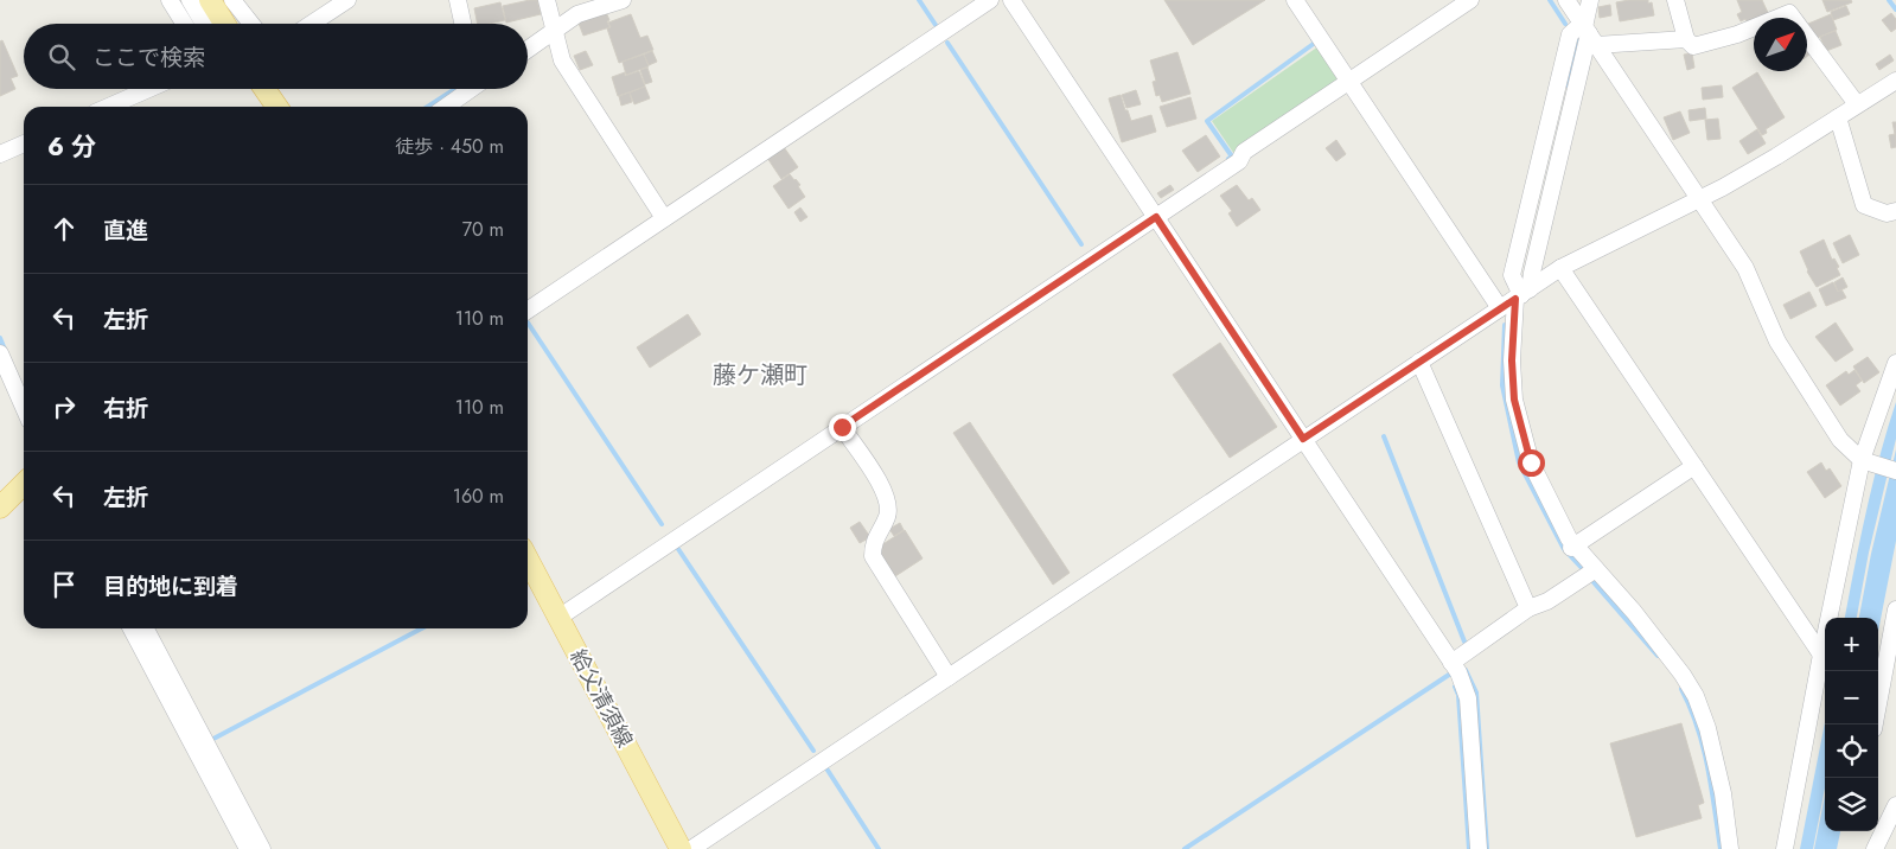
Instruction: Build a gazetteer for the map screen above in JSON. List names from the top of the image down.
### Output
{
  "streets": {
    "main road": ["給父清須線"]
  },
  "districts": ["藤ケ瀬町"],
  "north": "top right",
  "page": {
    "search": "ここで検索",
    "heading": ["6 分", "徒歩 · 450 m"],
    "list": [
      ["直進", "70 m"],
      ["左折", "110 m"],
      ["右折", "110 m"],
      ["左折", "160 m"],
      "目的地に到着"
    ],
    "map_buttons": ["+", "−"]
  }
}
